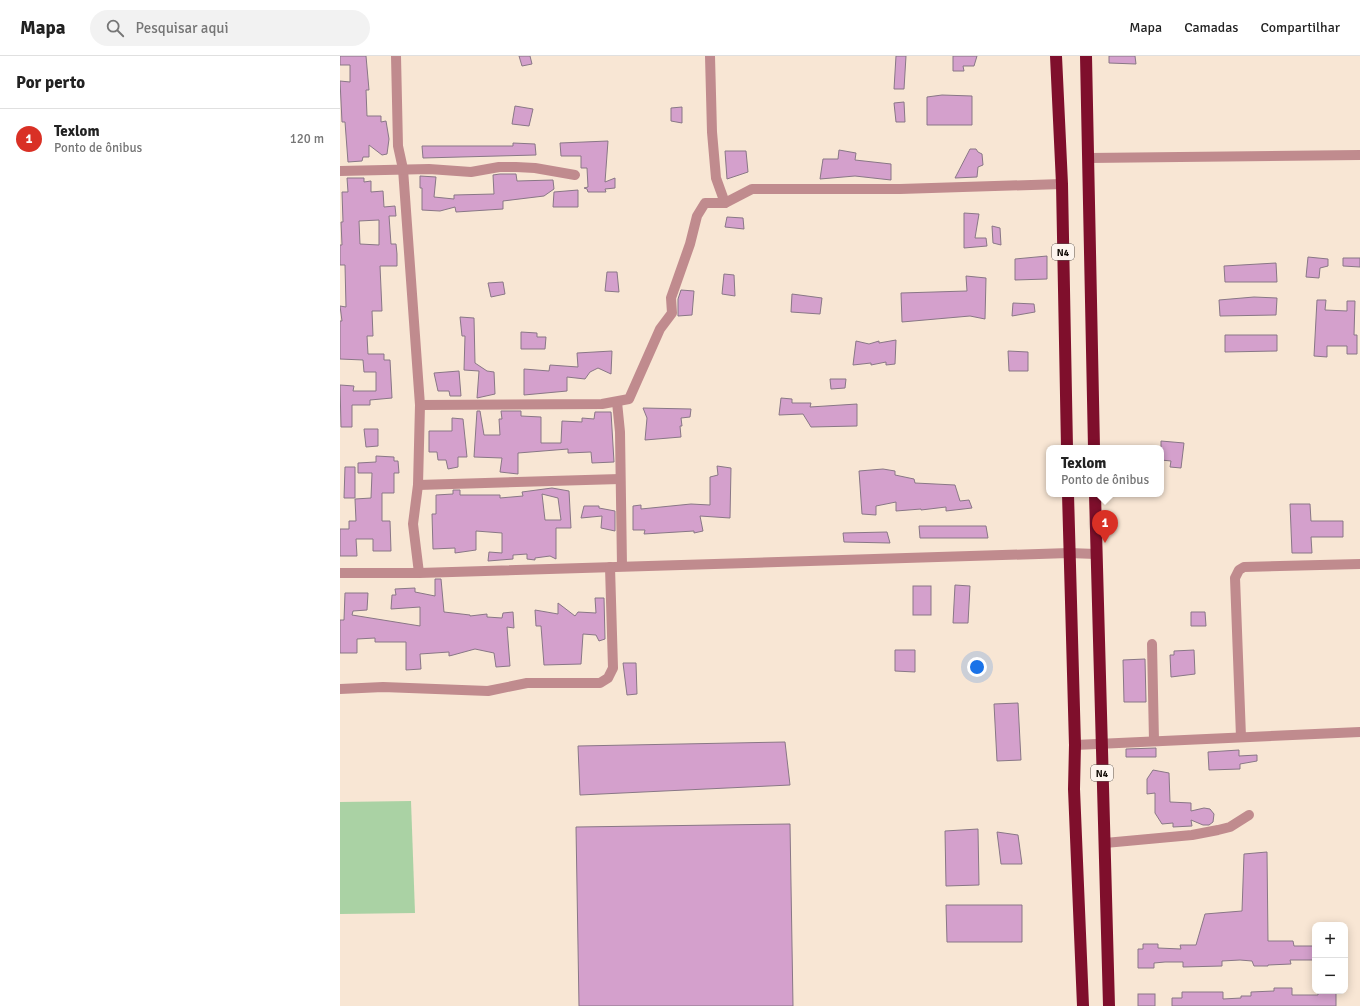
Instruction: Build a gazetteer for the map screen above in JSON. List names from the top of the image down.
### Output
{
  "streets": {
    "highway": ["N4"]
  },
  "page": {
    "header": "Mapa",
    "search": "Pesquisar aqui",
    "nav": ["Mapa", "Camadas", "Compartilhar"],
    "heading": "Por perto",
    "list": [
      {
        "mark": "1",
        "name": "Texlom",
        "note": "Ponto de ônibus",
        "value": "120 m"
      }
    ],
    "popup": ["Texlom", "Ponto de ônibus"],
    "pins": "1",
    "map_buttons": ["+", "−"]
  }
}
